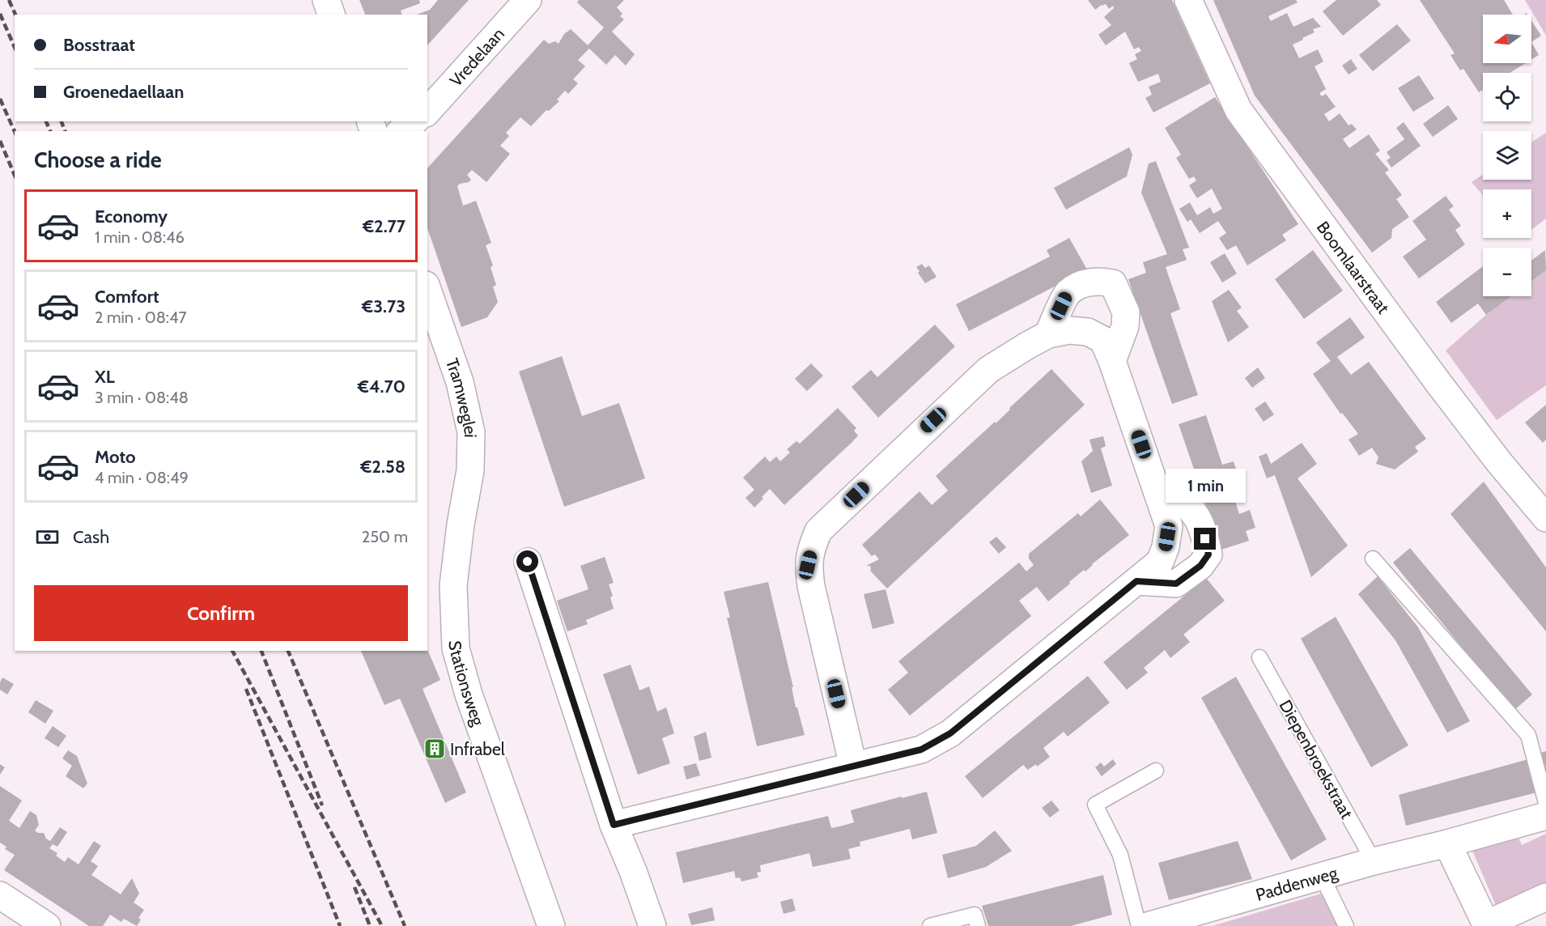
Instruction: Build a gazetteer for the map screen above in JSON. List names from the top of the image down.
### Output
{
  "streets": {
    "street": [
      "Vredelaan",
      "Boomlaarstraat",
      "Tramweglei",
      "Stationsweg",
      "Paddenweg"
    ],
    "lane": ["Diepenbroekstraat"]
  },
  "crossings": [
    ["Tramweglei", "Stationsweg"],
    ["Diepenbroekstraat", "Paddenweg"]
  ],
  "places": {
    "building": ["Infrabel"]
  },
  "north": "left",
  "page": {
    "map_buttons": ["+", "−"],
    "banner": ["Bosstraat", "Groenedaellaan"],
    "heading": "Choose a ride",
    "list": [
      {
        "name": "Economy",
        "note": "1 min · 08:46",
        "value": "€2.77"
      },
      {
        "name": "Comfort",
        "note": "2 min · 08:47",
        "value": "€3.73"
      },
      {
        "name": "XL",
        "note": "3 min · 08:48",
        "value": "€4.70"
      },
      {
        "name": "Moto",
        "note": "4 min · 08:49",
        "value": "€2.58"
      }
    ],
    "bubble": "1 min",
    "pay": ["Cash", "250 m"],
    "buttons": "Confirm"
  }
}
